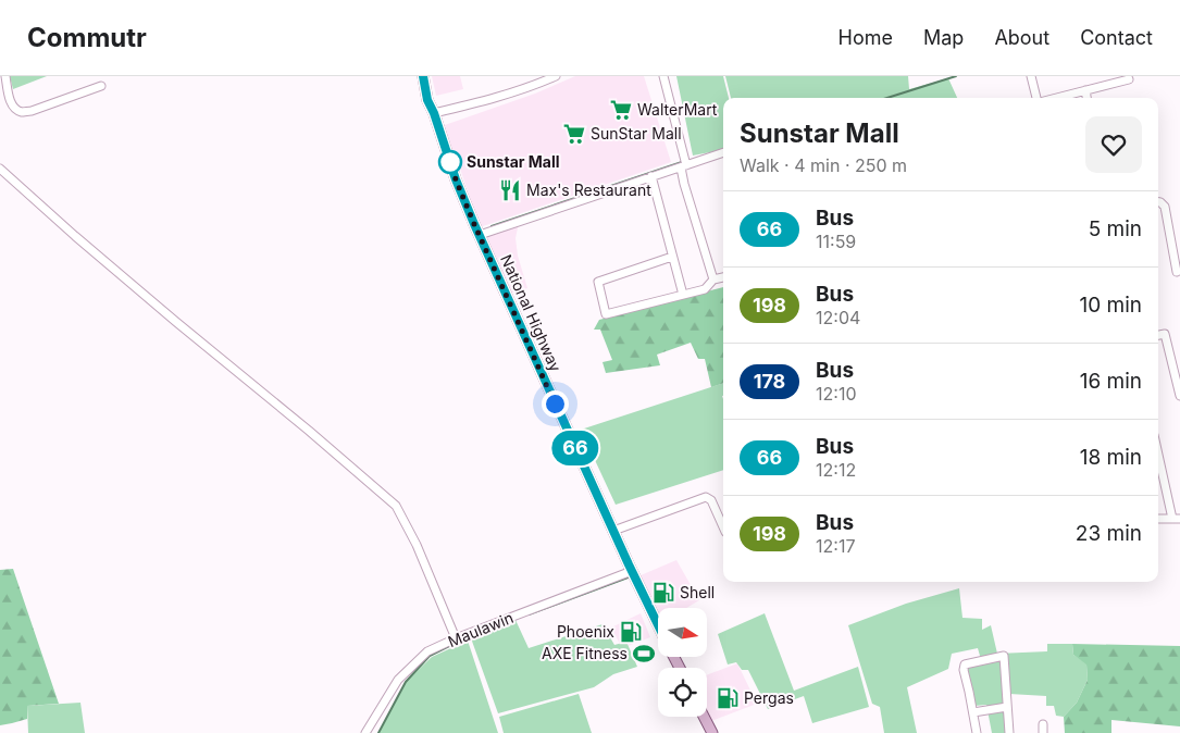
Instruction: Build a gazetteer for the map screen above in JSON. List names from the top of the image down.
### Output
{
  "streets": {
    "main road": ["National Highway"],
    "street": ["Maulawin"]
  },
  "crossings": [
    ["National Highway", "Maulawin"]
  ],
  "places": {
    "supermarket": ["WalterMart", "SunStar Mall"],
    "other": ["Sunstar Mall"],
    "restaurant": ["Max's Restaurant"],
    "fuel station": ["Shell", "Phoenix", "Pergas"],
    "sports": ["AXE Fitness"]
  },
  "lines": ["bus line 66"],
  "north": "right",
  "page": {
    "header": "Commutr",
    "nav": [
      "Home",
      "Map",
      "About",
      "Contact"
    ],
    "on_map": "66",
    "heading": ["Sunstar Mall", "Walk · 4 min · 250 m"],
    "list": [
      {
        "mark": "66",
        "name": "Bus",
        "note": "11:59",
        "value": "5 min"
      },
      {
        "mark": "198",
        "name": "Bus",
        "note": "12:04",
        "value": "10 min"
      },
      {
        "mark": "178",
        "name": "Bus",
        "note": "12:10",
        "value": "16 min"
      },
      {
        "mark": "66",
        "name": "Bus",
        "note": "12:12",
        "value": "18 min"
      },
      {
        "mark": "198",
        "name": "Bus",
        "note": "12:17",
        "value": "23 min"
      }
    ]
  }
}
